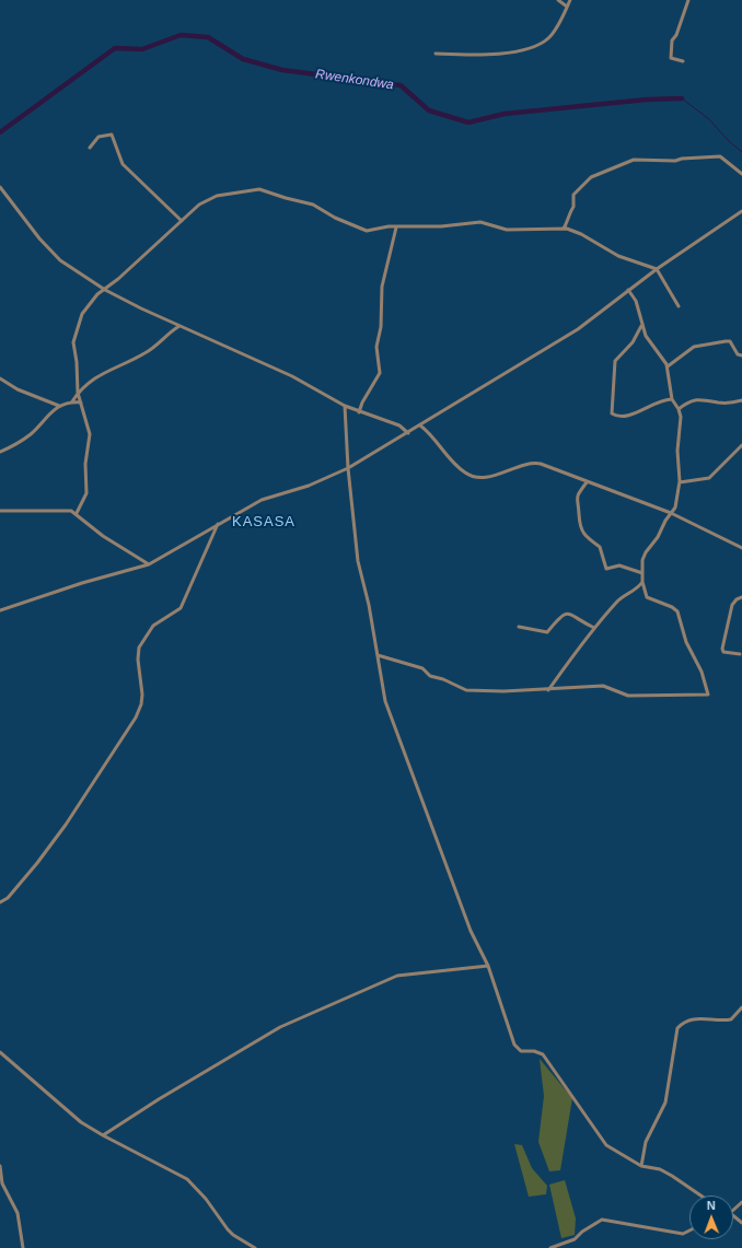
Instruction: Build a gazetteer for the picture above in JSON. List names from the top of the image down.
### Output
{
  "districts": ["KASASA"],
  "water": ["Rwenkondwa"],
  "north": "top"
}
